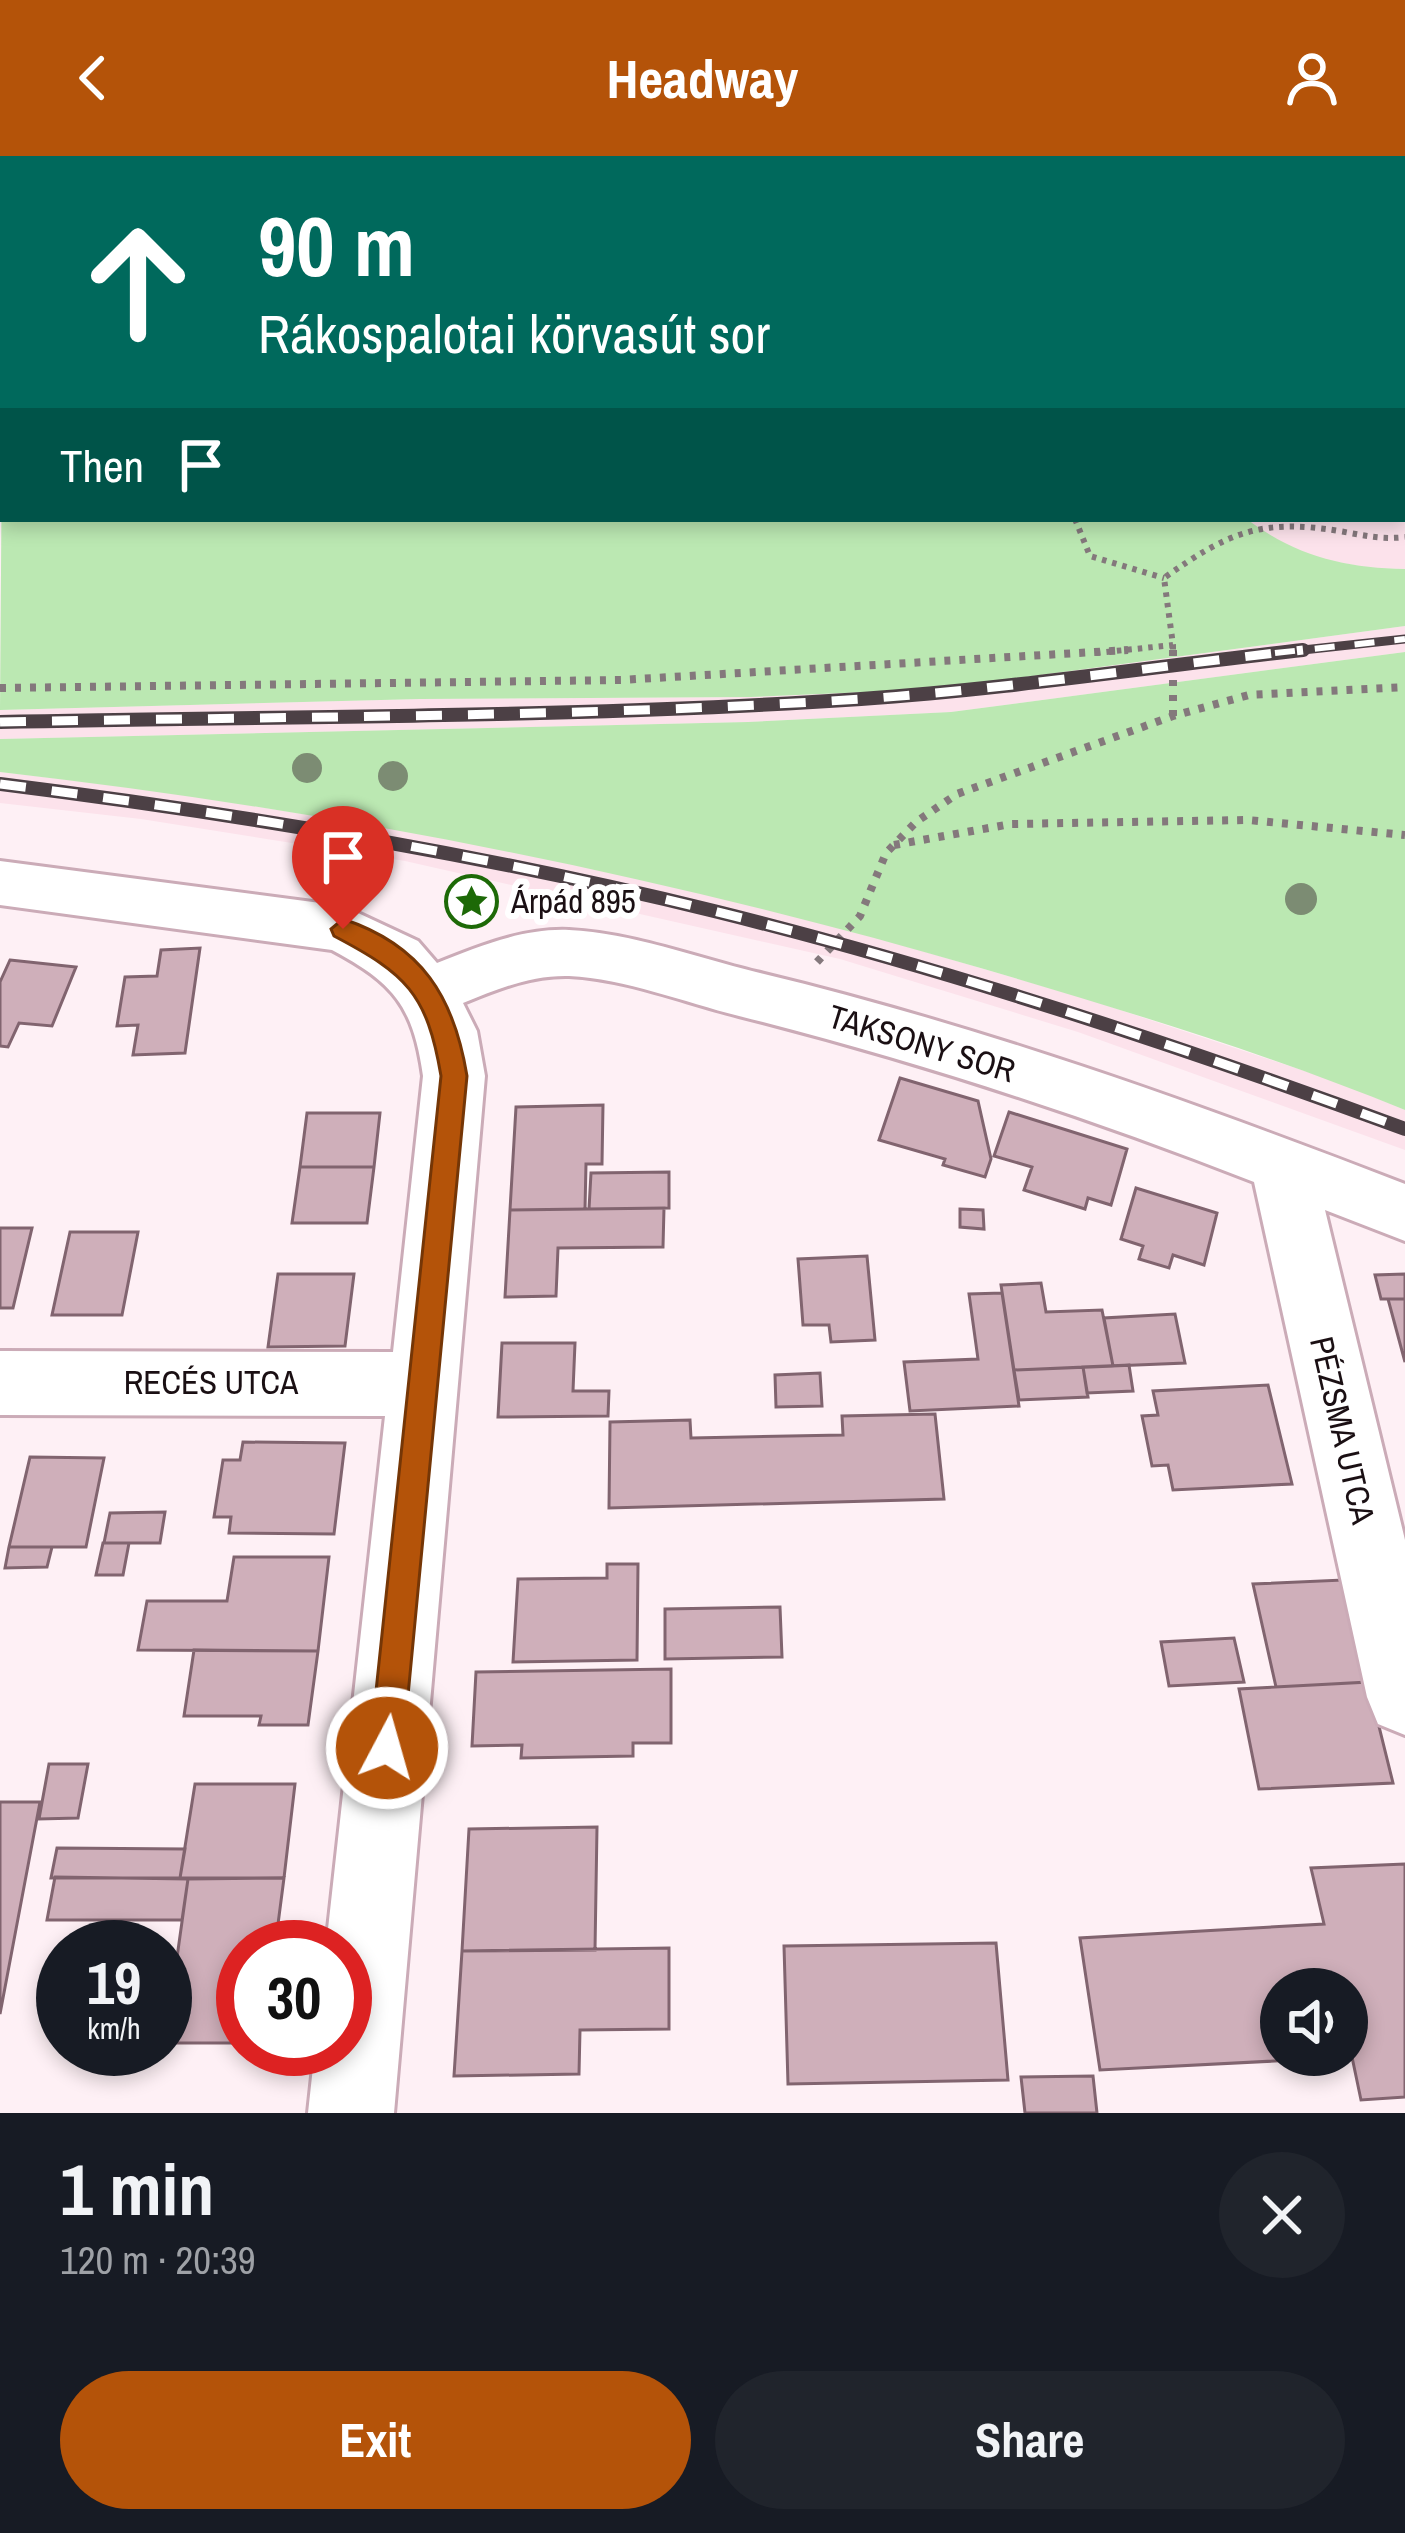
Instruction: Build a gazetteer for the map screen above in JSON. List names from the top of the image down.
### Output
{
  "streets": {
    "street": ["TAKSONY SOR", "RECÉS UTCA", "PÉZSMA UTCA"]
  },
  "crossings": [
    ["TAKSONY SOR", "PÉZSMA UTCA"]
  ],
  "places": {
    "place": ["Árpád 895"]
  },
  "page": {
    "header": "Headway",
    "turn": ["90 m", "Rákospalotai körvasút sor"],
    "then": "Then",
    "speed": "19 km/h",
    "limit": "30",
    "heading": ["1 min", "120 m · 20:39"],
    "buttons": ["Exit", "Share"]
  }
}
